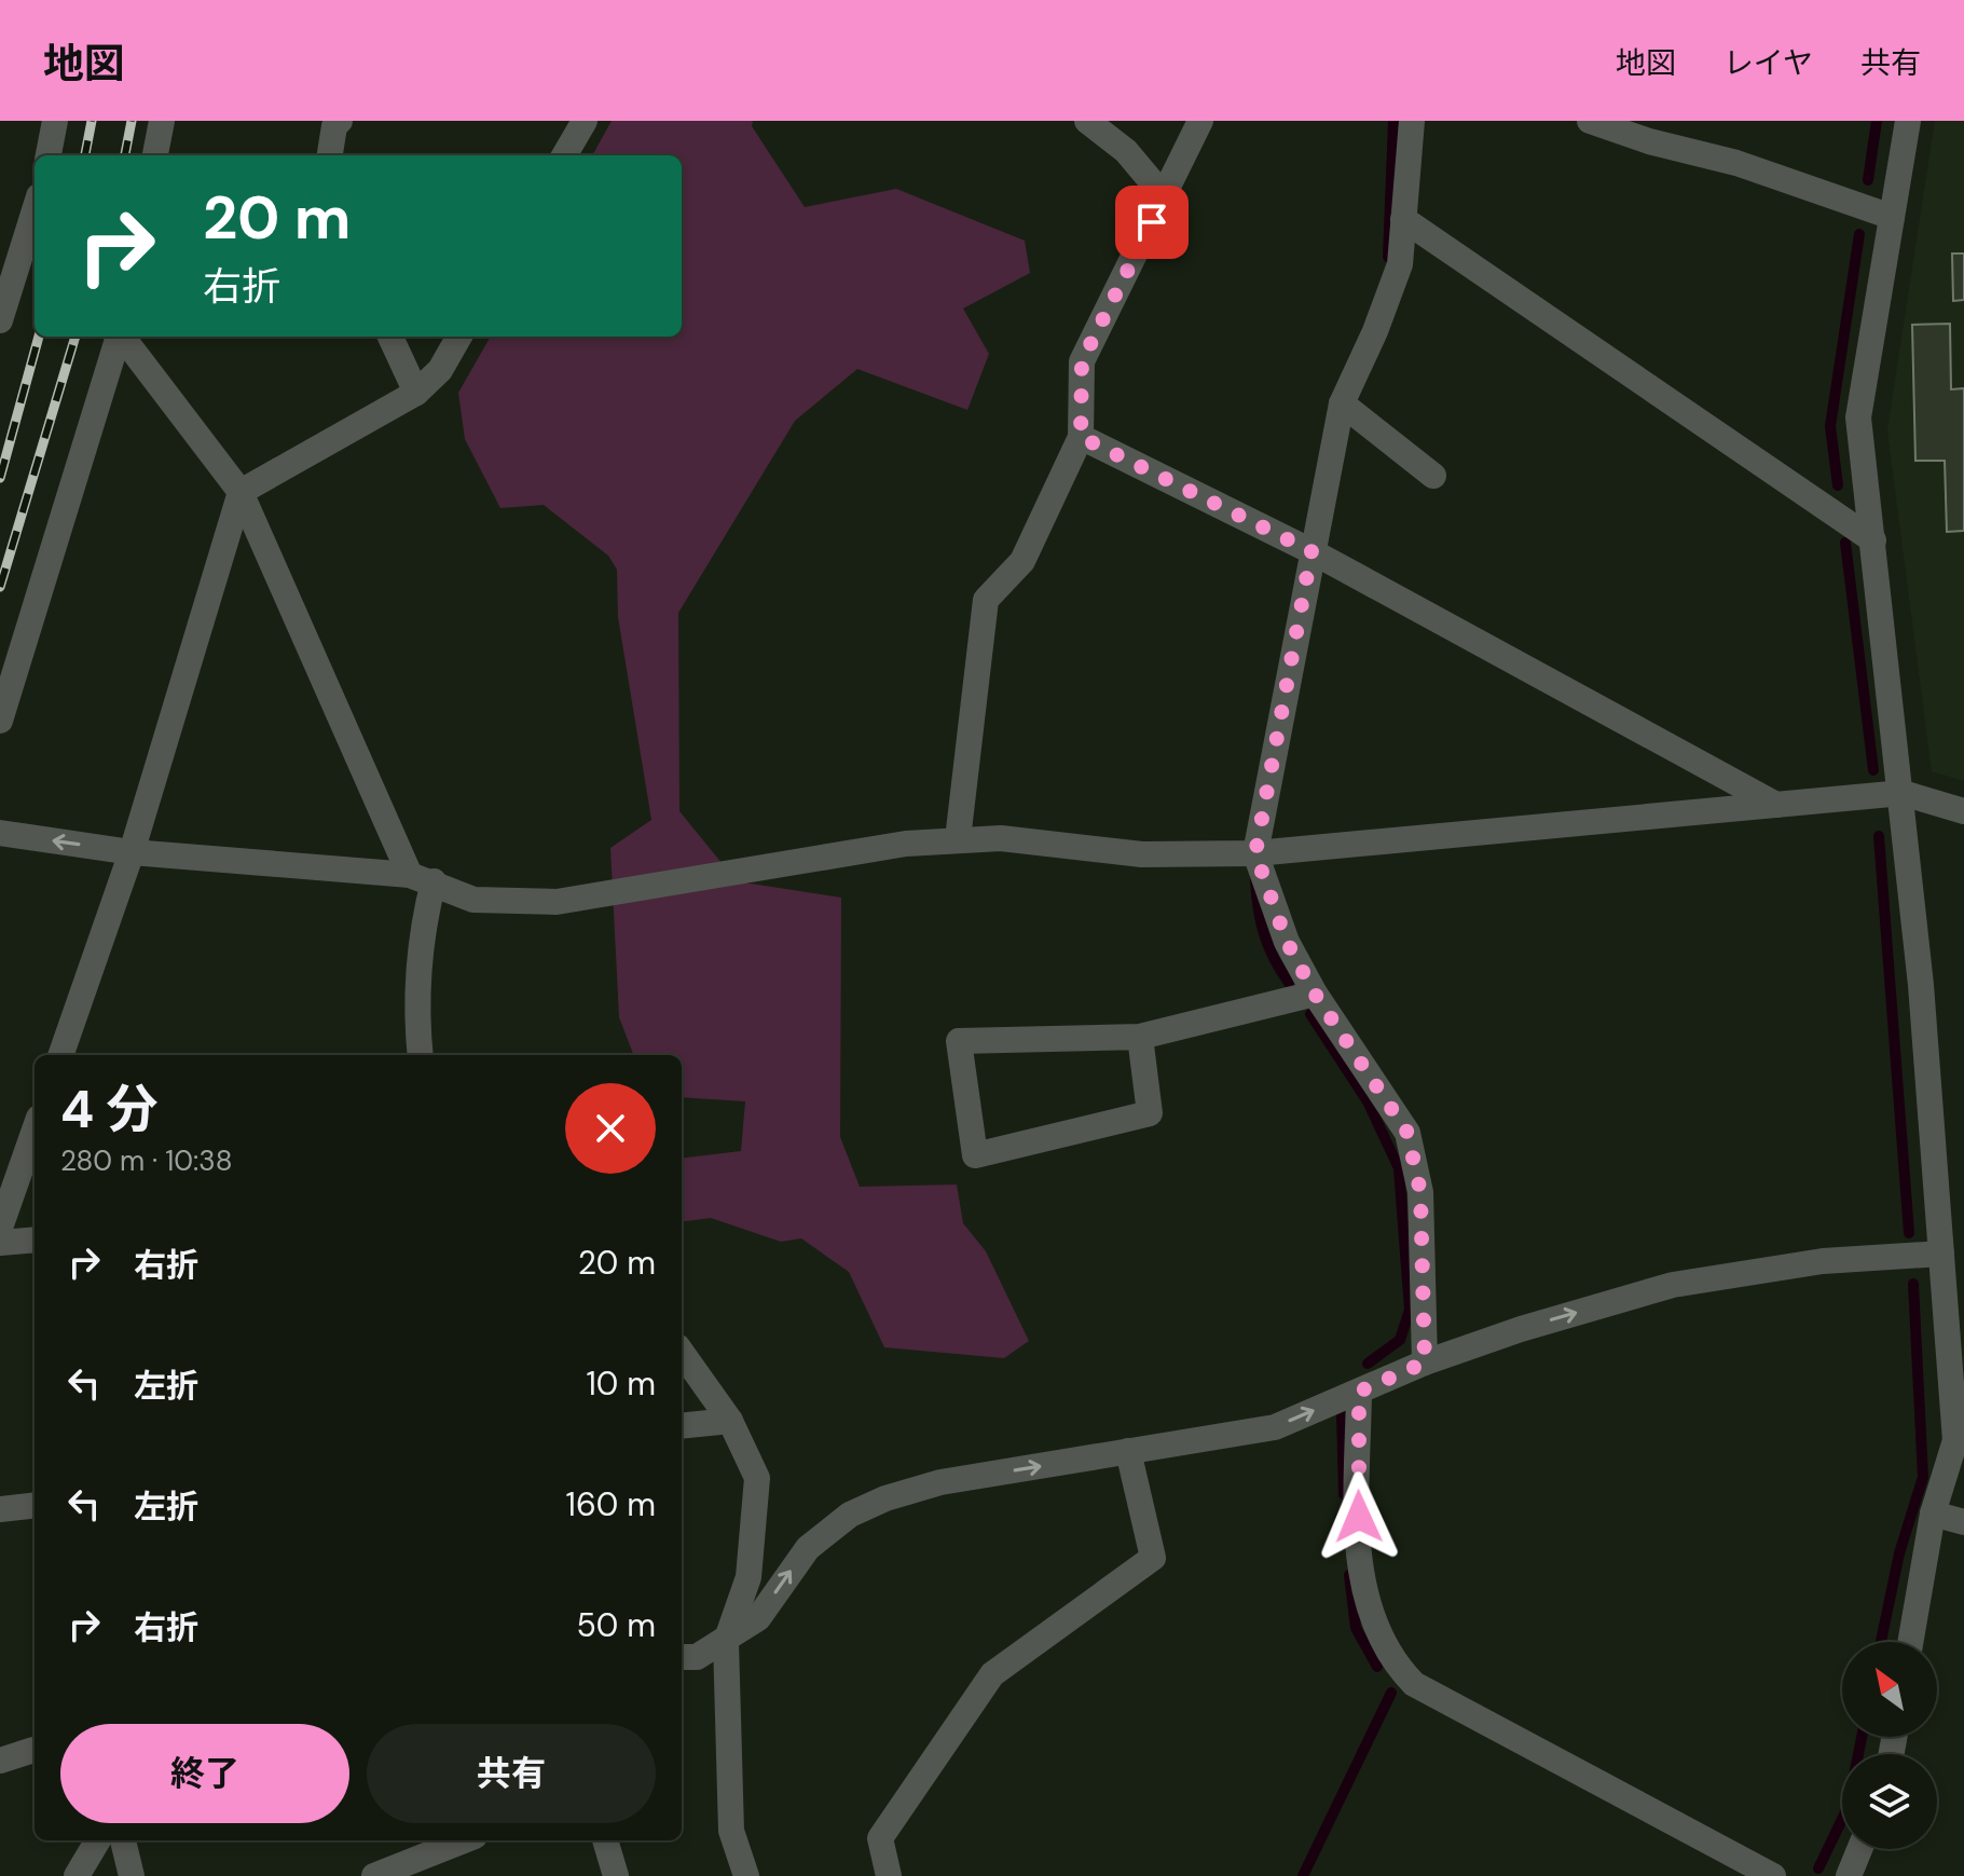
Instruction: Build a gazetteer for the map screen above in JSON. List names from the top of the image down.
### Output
{
  "north": "top left",
  "page": {
    "header": "地図",
    "nav": ["地図", "レイヤ", "共有"],
    "turn": ["20 m", "右折"],
    "heading": ["4 分", "280 m · 10:38"],
    "list": [
      {
        "name": "右折",
        "value": "20 m"
      },
      {
        "name": "左折",
        "value": "10 m"
      },
      {
        "name": "左折",
        "value": "160 m"
      },
      {
        "name": "右折",
        "value": "50 m"
      }
    ],
    "buttons": ["終了", "共有"]
  }
}
